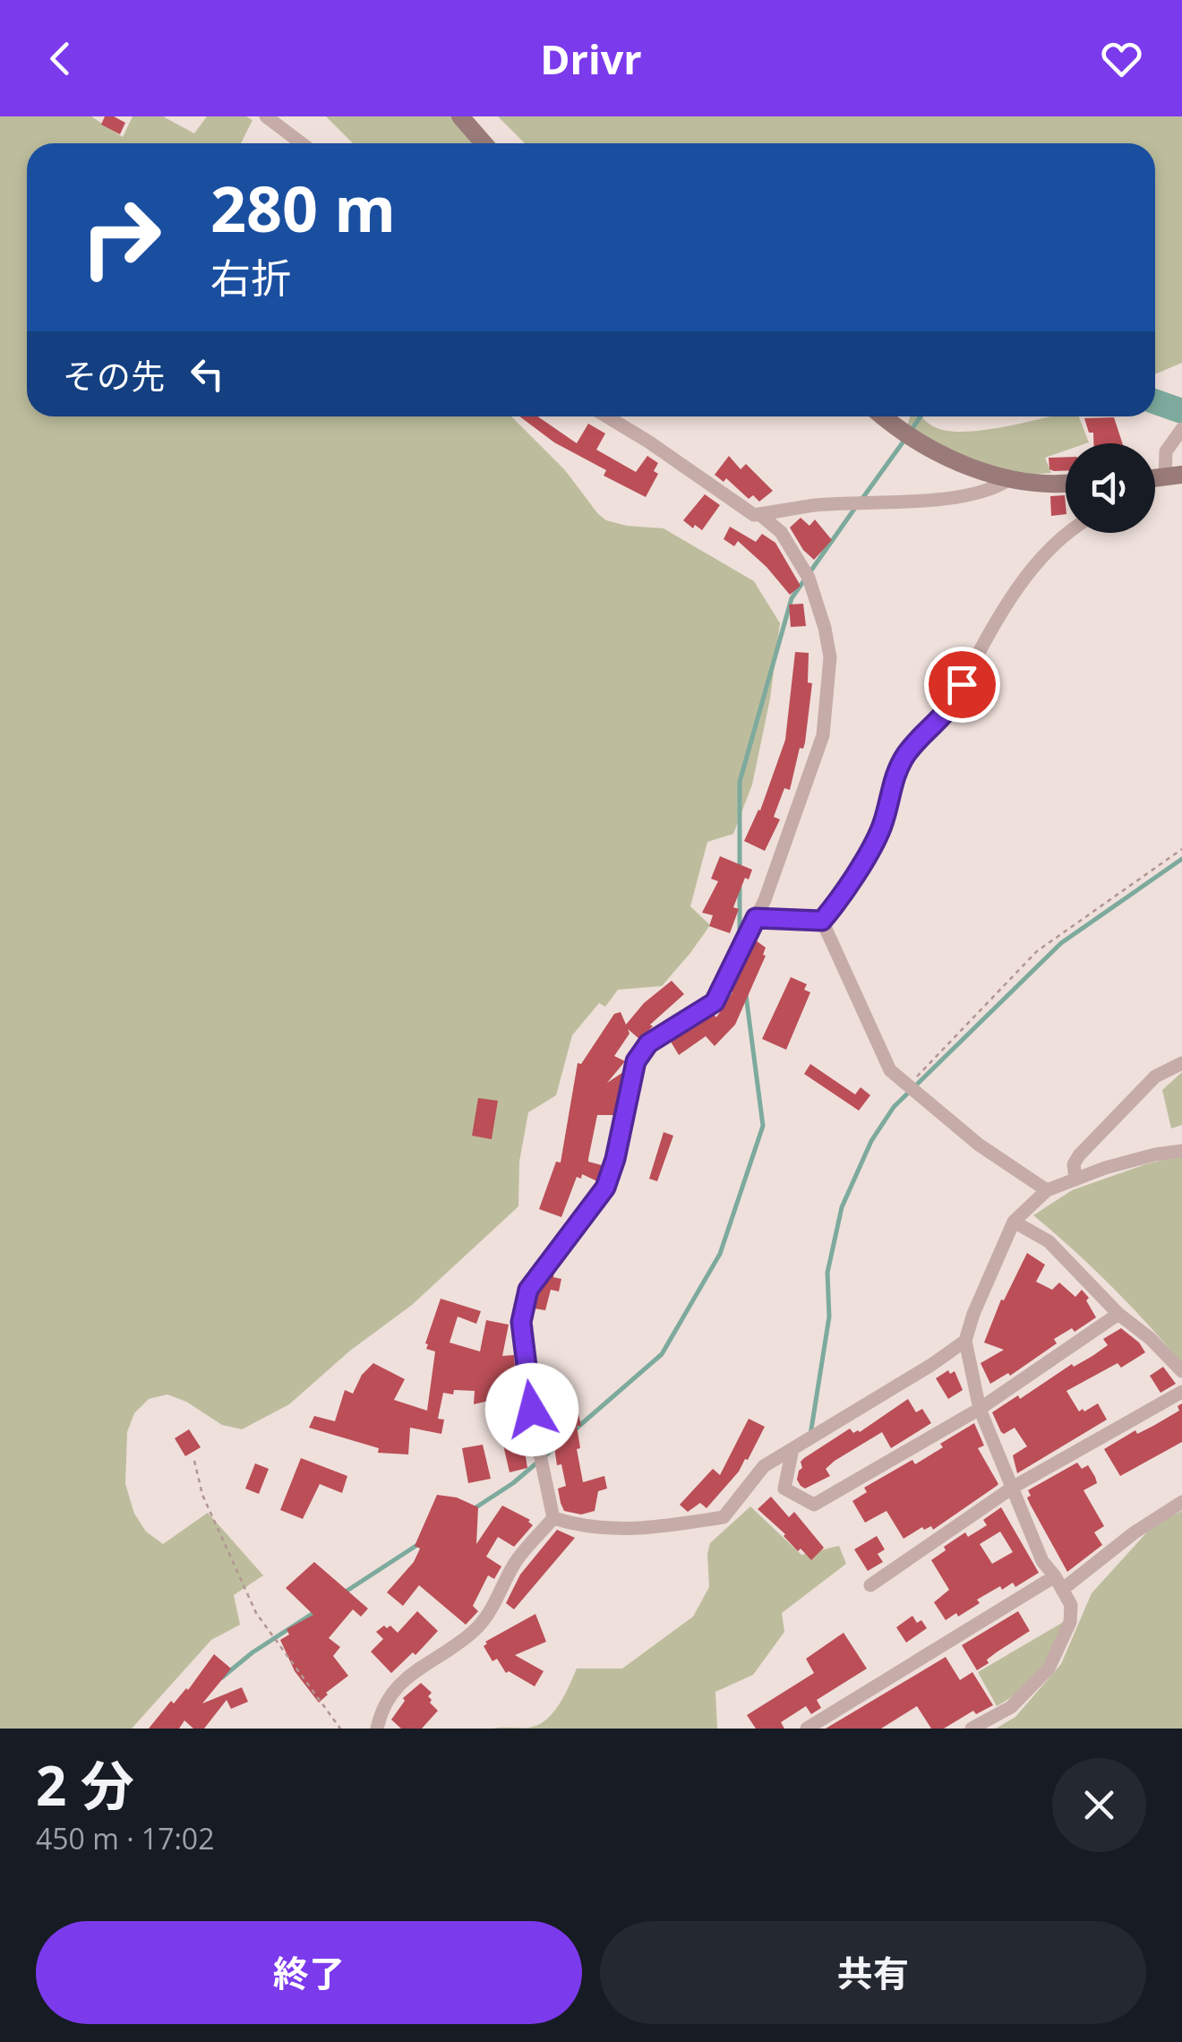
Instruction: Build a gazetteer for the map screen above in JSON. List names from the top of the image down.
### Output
{
  "page": {
    "header": "Drivr",
    "turn": ["280 m", "右折"],
    "then": "その先",
    "heading": ["2 分", "450 m · 17:02"],
    "buttons": ["終了", "共有"]
  }
}
